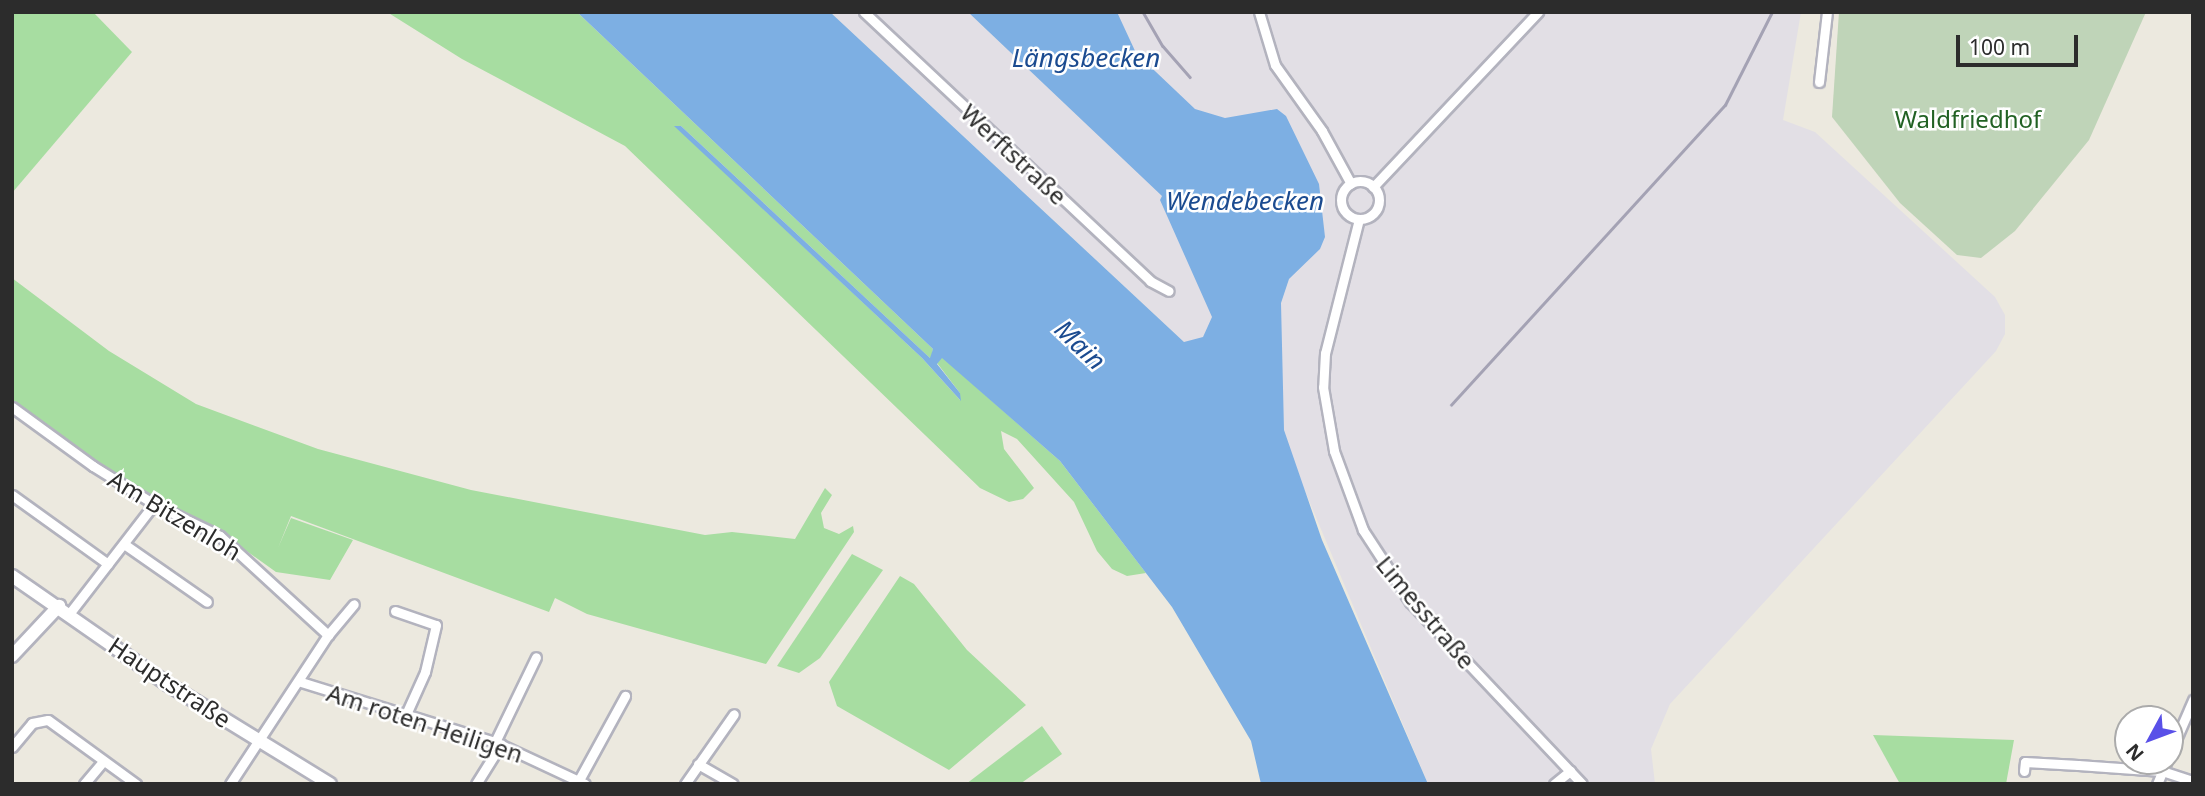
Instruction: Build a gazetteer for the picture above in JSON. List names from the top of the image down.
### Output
{
  "streets": {
    "street": [
      "Werftstraße",
      "Am Bitzenloh",
      "Limesstraße",
      "Hauptstraße",
      "Am roten Heiligen"
    ]
  },
  "water": ["Längsbecken", "Wendebecken", "Main"],
  "parks": ["Waldfriedhof"],
  "scale_bar": "100 m",
  "north": "bottom left"
}
